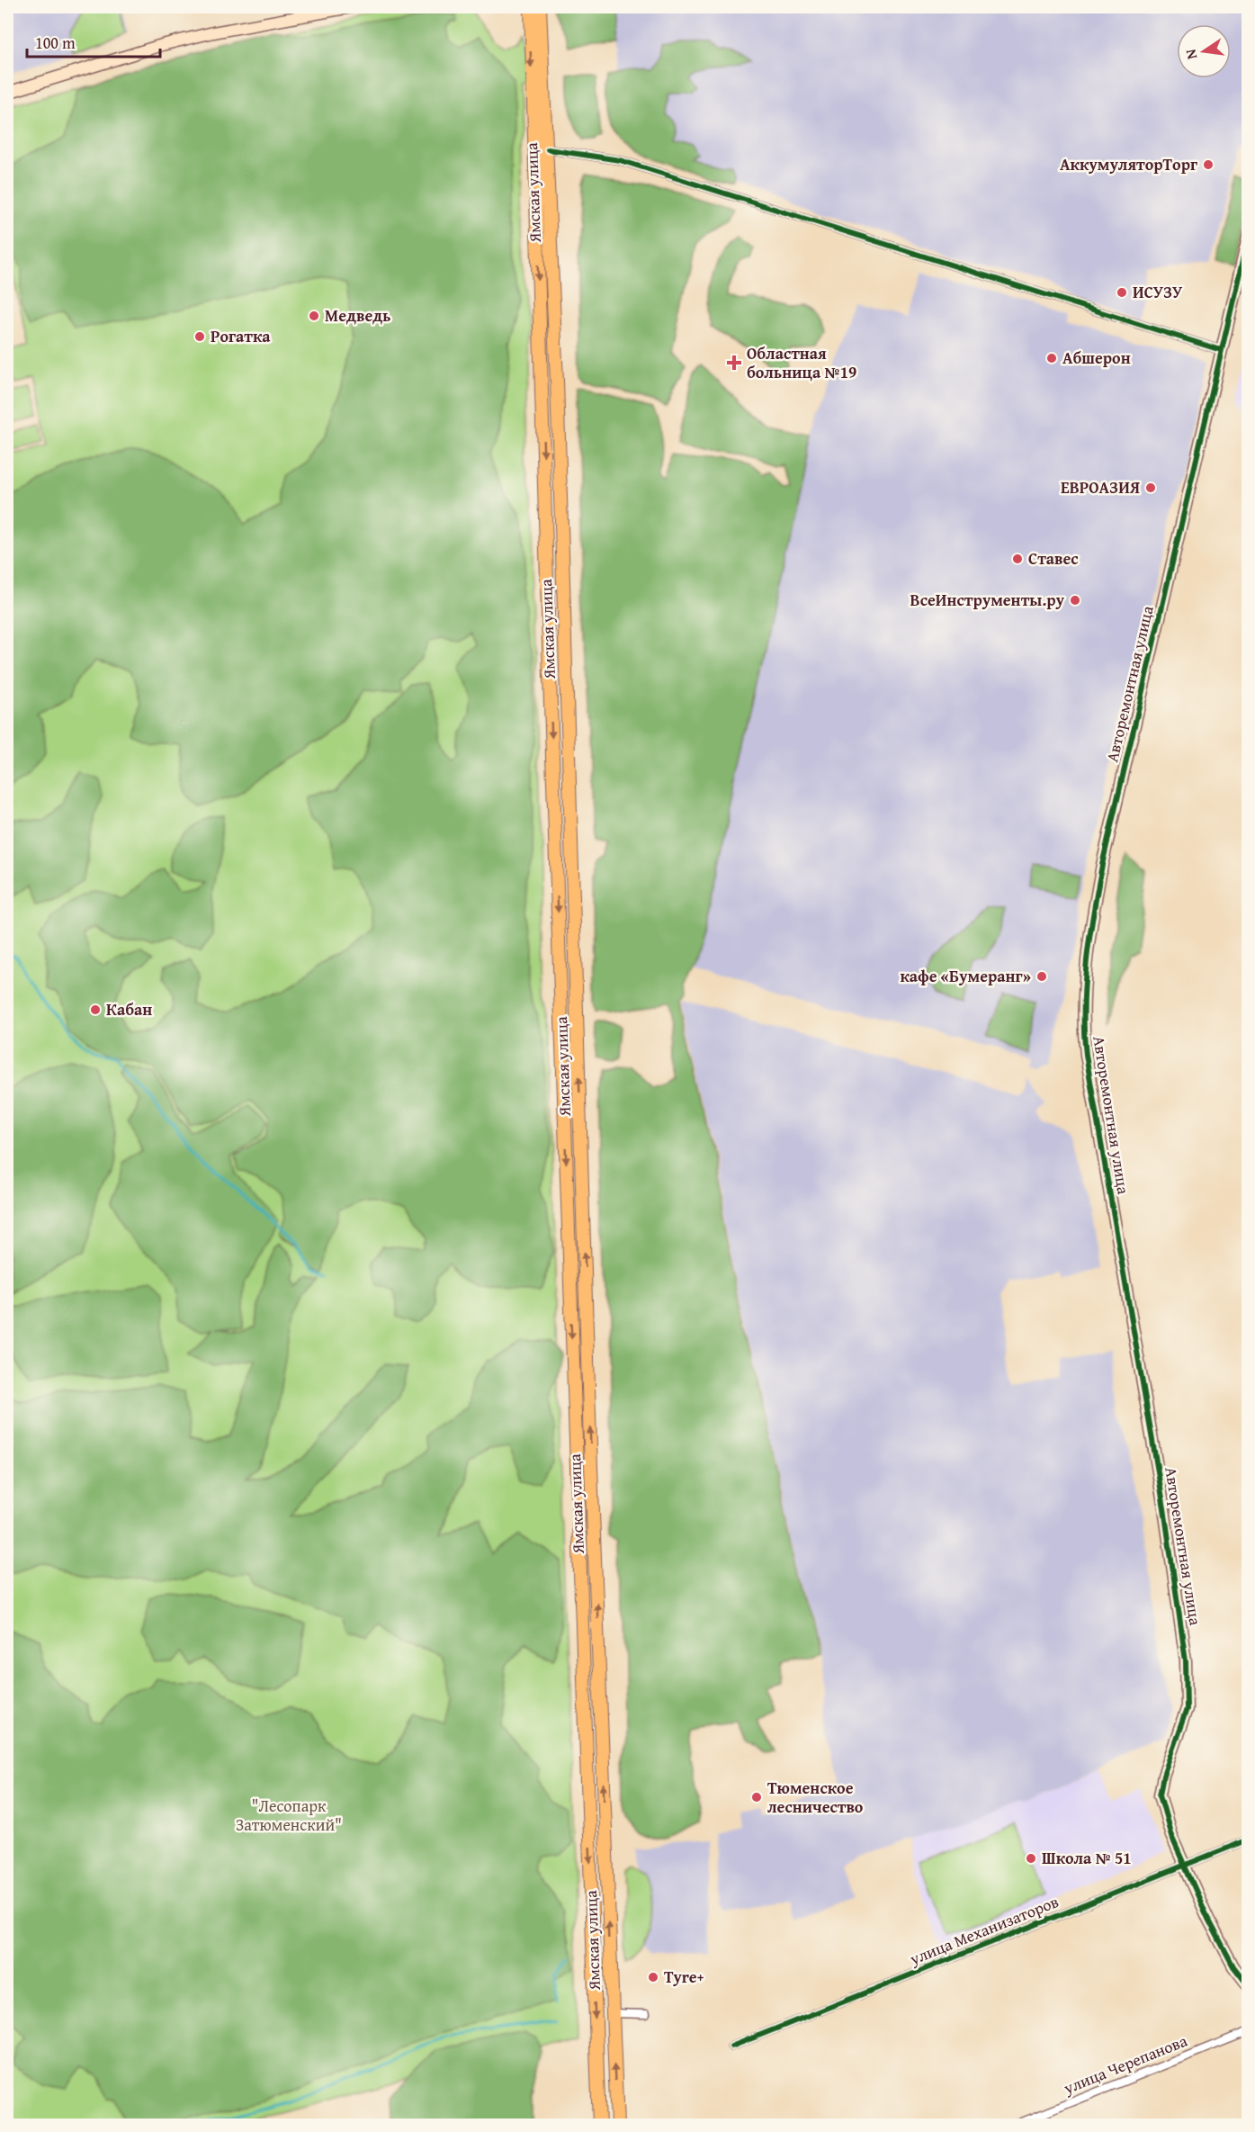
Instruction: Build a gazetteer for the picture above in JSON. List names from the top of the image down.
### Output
{
  "streets": {
    "main road": ["Ямская улица"],
    "street": ["Авторемонтная улица", "улица Механизаторов", "улица Черепанова"]
  },
  "crossings": [
    ["Авторемонтная улица", "улица Механизаторов"]
  ],
  "parks": ["\"Лесопарк Затюменский\""],
  "places": {
    "other": [
      "АккумуляторТорг",
      "ИСУЗУ",
      "Медведь",
      "Рогатка",
      "Абшерон",
      "ЕВРОАЗИЯ",
      "Ставес",
      "ВсеИнструменты.ру",
      "кафе «Бумеранг»",
      "Кабан",
      "Тюменское лесничество",
      "Школа № 51",
      "Tyre+"
    ],
    "health": ["Областная больница №19"]
  },
  "scale_bar": "100 m",
  "north": "left"
}
